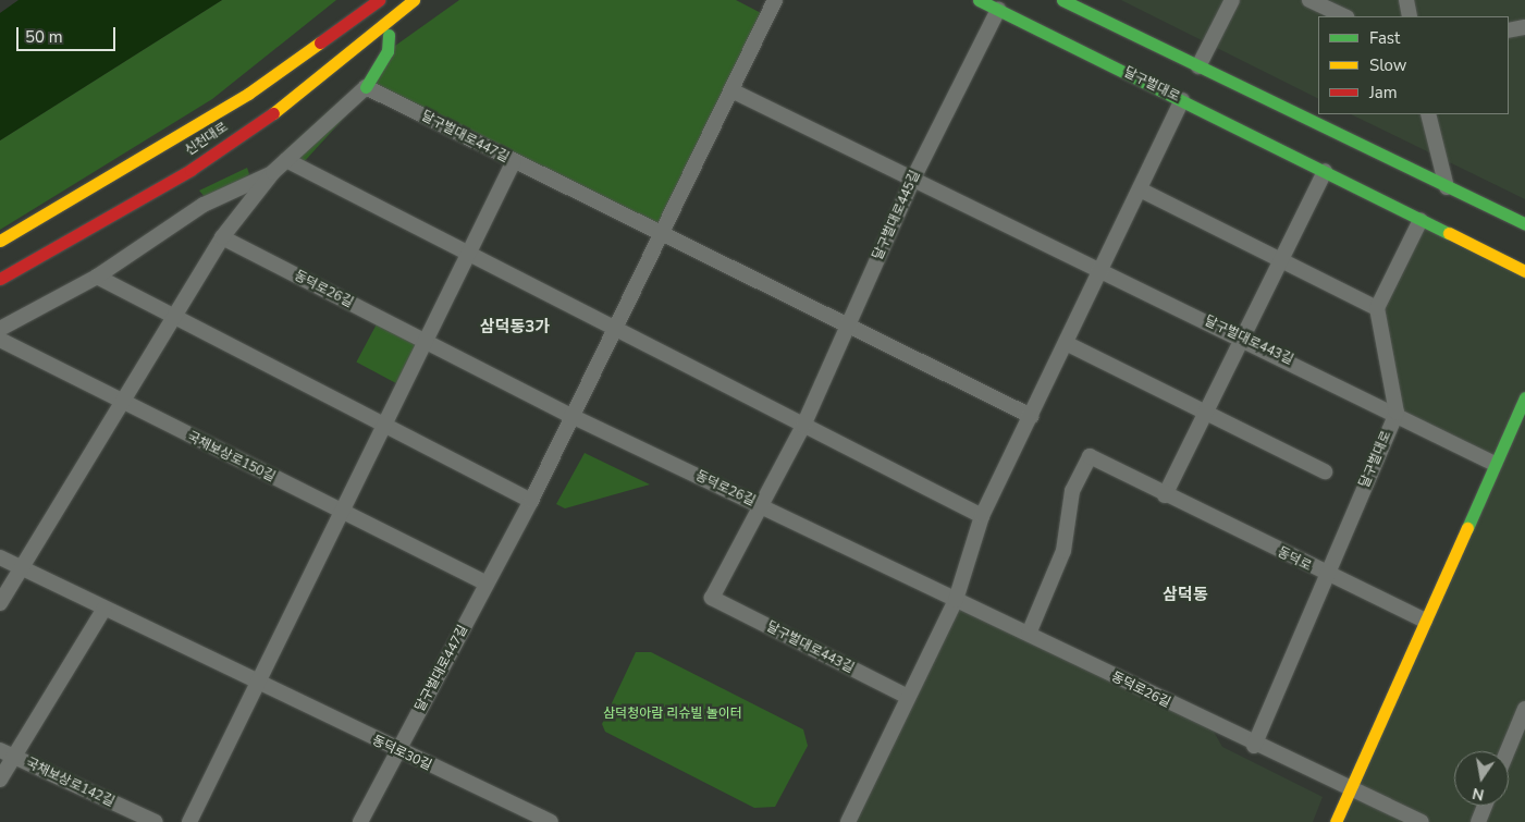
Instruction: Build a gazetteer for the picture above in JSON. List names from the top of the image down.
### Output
{
  "streets": {
    "main road": ["달구벌대로", "신천대로"],
    "street": [
      "달구벌대로447길",
      "달구벌대로445길",
      "동덕로26길",
      "달구벌대로443길",
      "국채보상로150길",
      "동덕로",
      "동덕로30길",
      "국채보상로142길"
    ]
  },
  "crossings": [
    ["달구벌대로", "달구벌대로445길"],
    ["달구벌대로", "달구벌대로443길"],
    ["달구벌대로", "동덕로"],
    ["달구벌대로447길", "동덕로26길"],
    ["달구벌대로447길", "달구벌대로443길"],
    ["달구벌대로447길", "동덕로30길"],
    ["달구벌대로445길", "동덕로26길"],
    ["달구벌대로445길", "달구벌대로443길"],
    ["동덕로26길", "동덕로"]
  ],
  "districts": ["삼덕동3가", "삼덕동"],
  "parks": ["삼덕청아람 리슈빌 놀이터"],
  "legend": ["Fast", "Slow", "Jam"],
  "scale_bar": "50 m",
  "north": "bottom"
}
